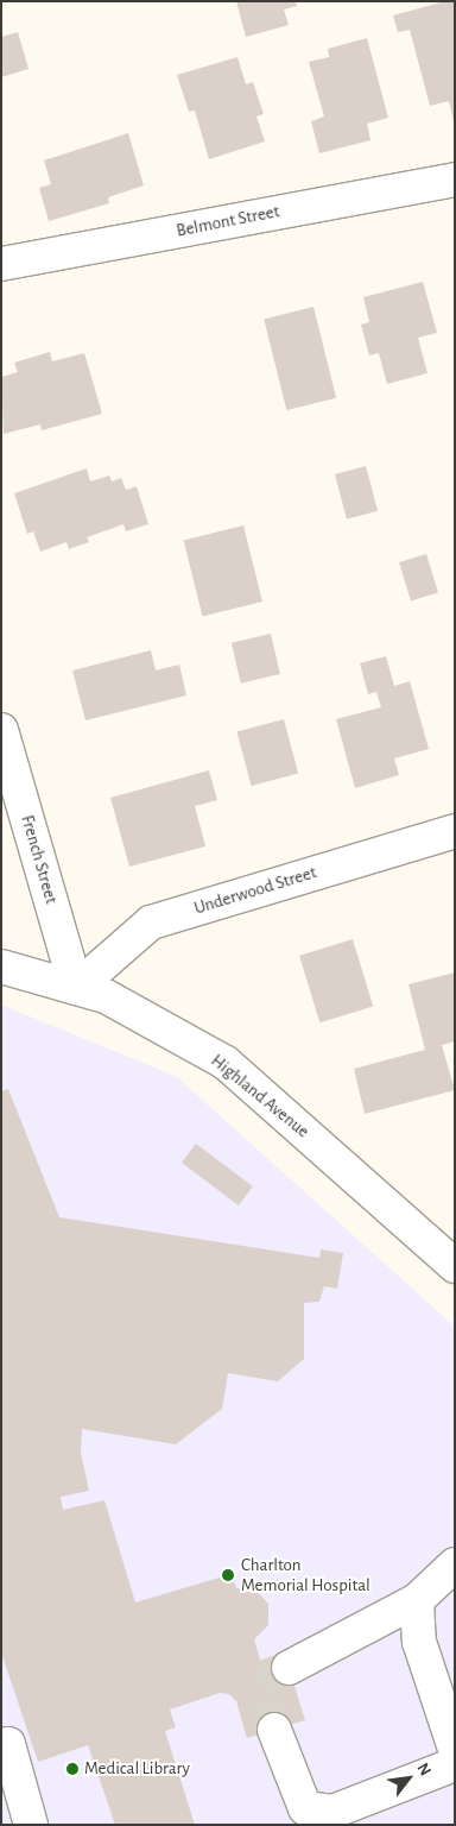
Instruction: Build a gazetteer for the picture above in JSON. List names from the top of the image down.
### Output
{
  "streets": {
    "street": [
      "Belmont Street",
      "French Street",
      "Underwood Street",
      "Highland Avenue"
    ]
  },
  "crossings": [
    ["French Street", "Underwood Street"],
    ["French Street", "Highland Avenue"],
    ["Underwood Street", "Highland Avenue"]
  ],
  "places": ["Charlton Memorial Hospital", "Medical Library"],
  "north": "top right"
}
